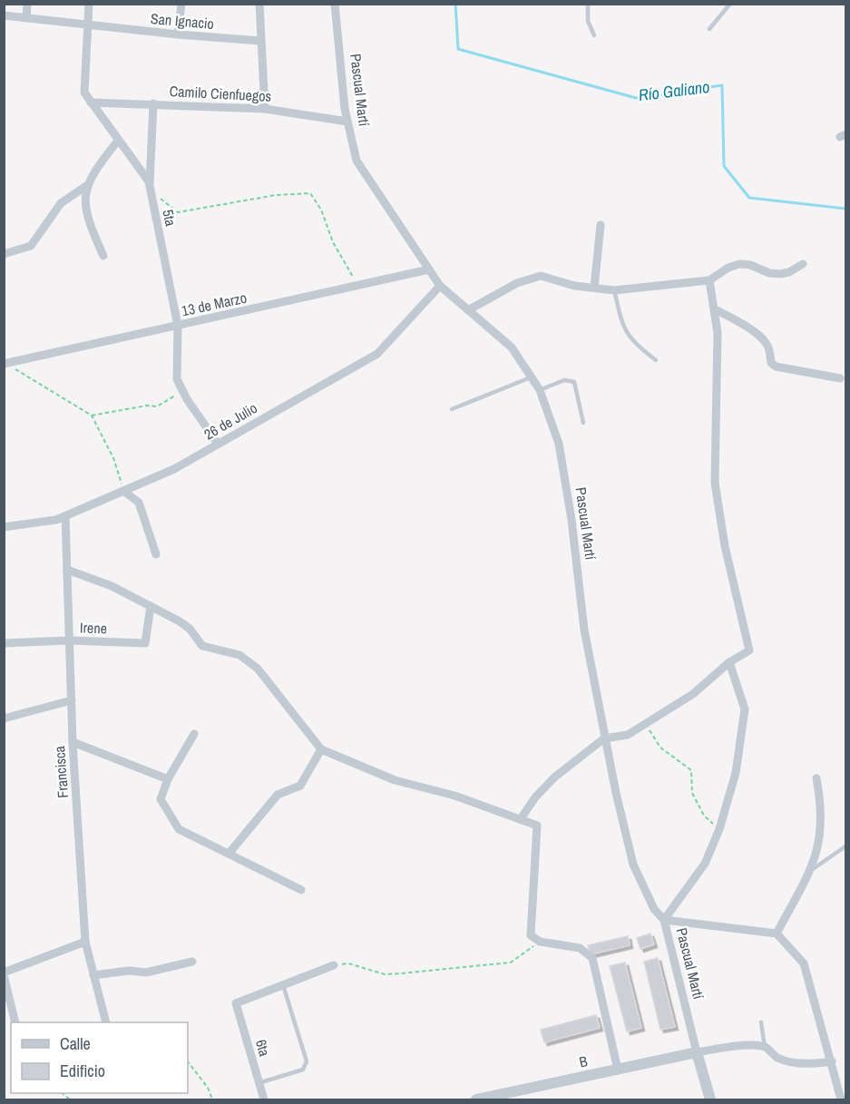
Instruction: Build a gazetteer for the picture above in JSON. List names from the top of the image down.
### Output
{
  "streets": {
    "street": [
      "San Ignacio",
      "Pascual Martí",
      "Camilo Cienfuegos",
      "5ta",
      "13 de Marzo",
      "26 de Julio",
      "Irene",
      "Francisca",
      "6ta",
      "B"
    ]
  },
  "crossings": [
    ["San Ignacio", "5ta"],
    ["Pascual Martí", "Camilo Cienfuegos"],
    ["Pascual Martí", "13 de Marzo"],
    ["Pascual Martí", "26 de Julio"],
    ["Pascual Martí", "B"],
    ["Camilo Cienfuegos", "5ta"],
    ["5ta", "13 de Marzo"],
    ["5ta", "26 de Julio"],
    ["26 de Julio", "Francisca"],
    ["Irene", "Francisca"]
  ],
  "water": ["Río Galiano"],
  "legend": ["Calle", "Edificio"]
}
